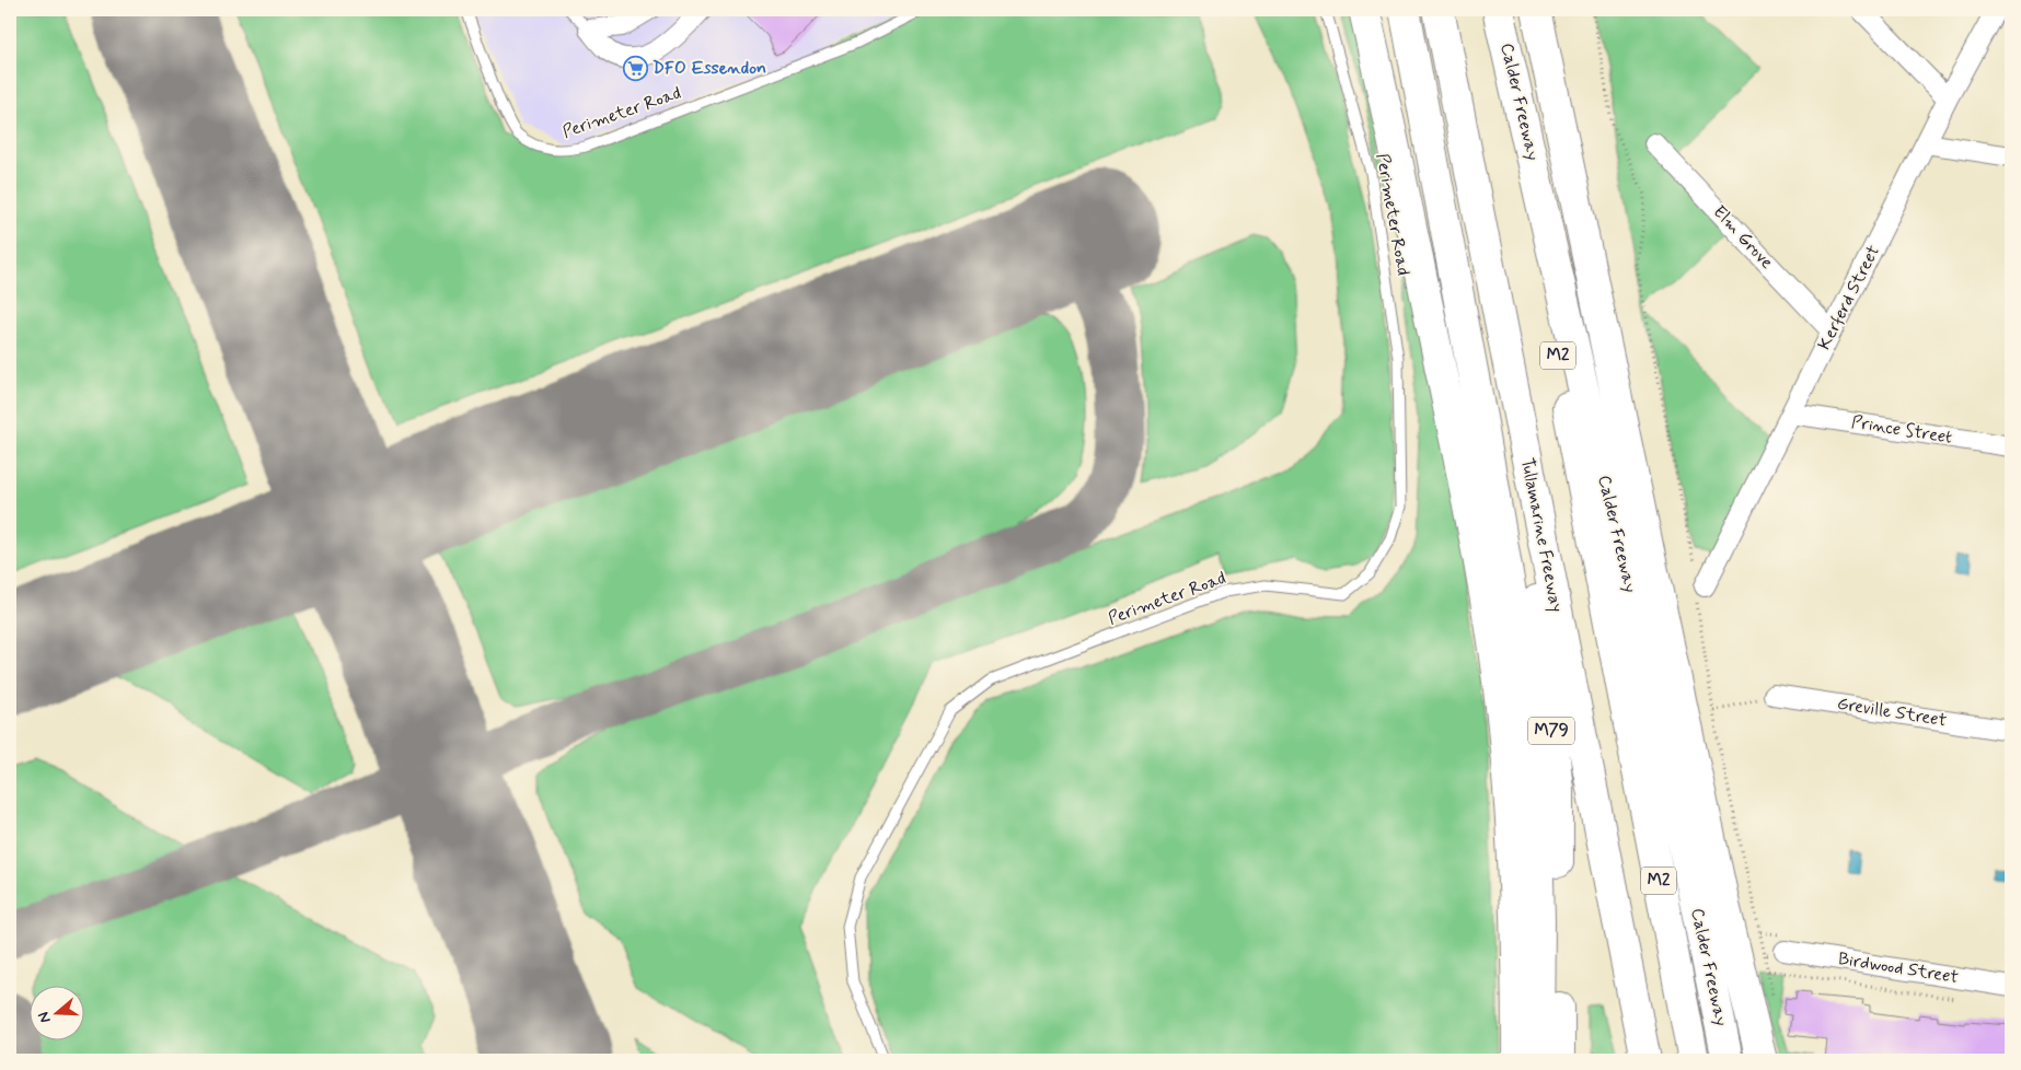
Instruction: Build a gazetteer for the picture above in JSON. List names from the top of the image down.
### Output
{
  "streets": {
    "highway": [
      "Calder Freeway",
      "M2",
      "Tullamarine Freeway",
      "M79"
    ],
    "street": [
      "Elm Grove",
      "Kerferd Street",
      "Prince Street",
      "Greville Street",
      "Birdwood Street"
    ],
    "lane": ["Perimeter Road"]
  },
  "crossings": [
    ["Elm Grove", "Kerferd Street"],
    ["Kerferd Street", "Prince Street"],
    ["Tullamarine Freeway", "M79"]
  ],
  "places": {
    "supermarket": ["DFO Essendon"]
  },
  "north": "left"
}
